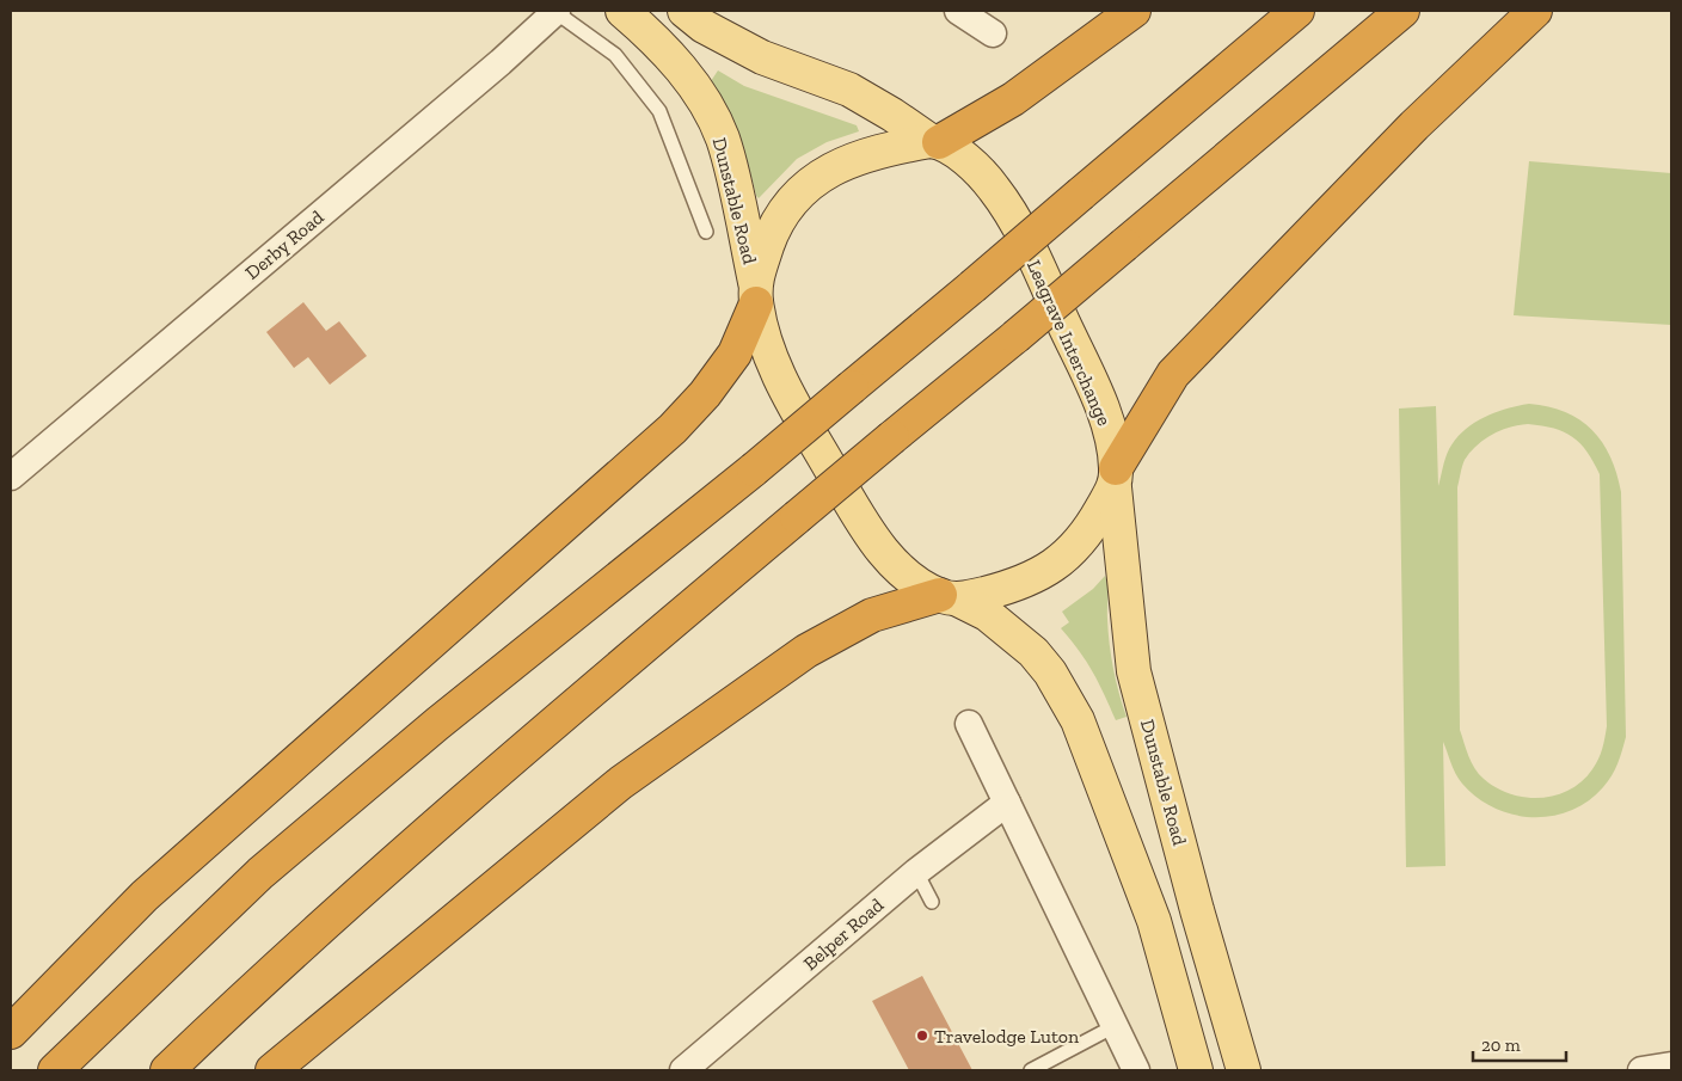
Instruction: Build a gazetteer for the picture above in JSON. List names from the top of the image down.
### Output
{
  "streets": {
    "main road": ["Dunstable Road", "Leagrave Interchange"],
    "street": ["Derby Road", "Belper Road"]
  },
  "crossings": [
    ["Dunstable Road", "Leagrave Interchange"]
  ],
  "places": ["Travelodge Luton"],
  "scale_bar": "20 m"
}
